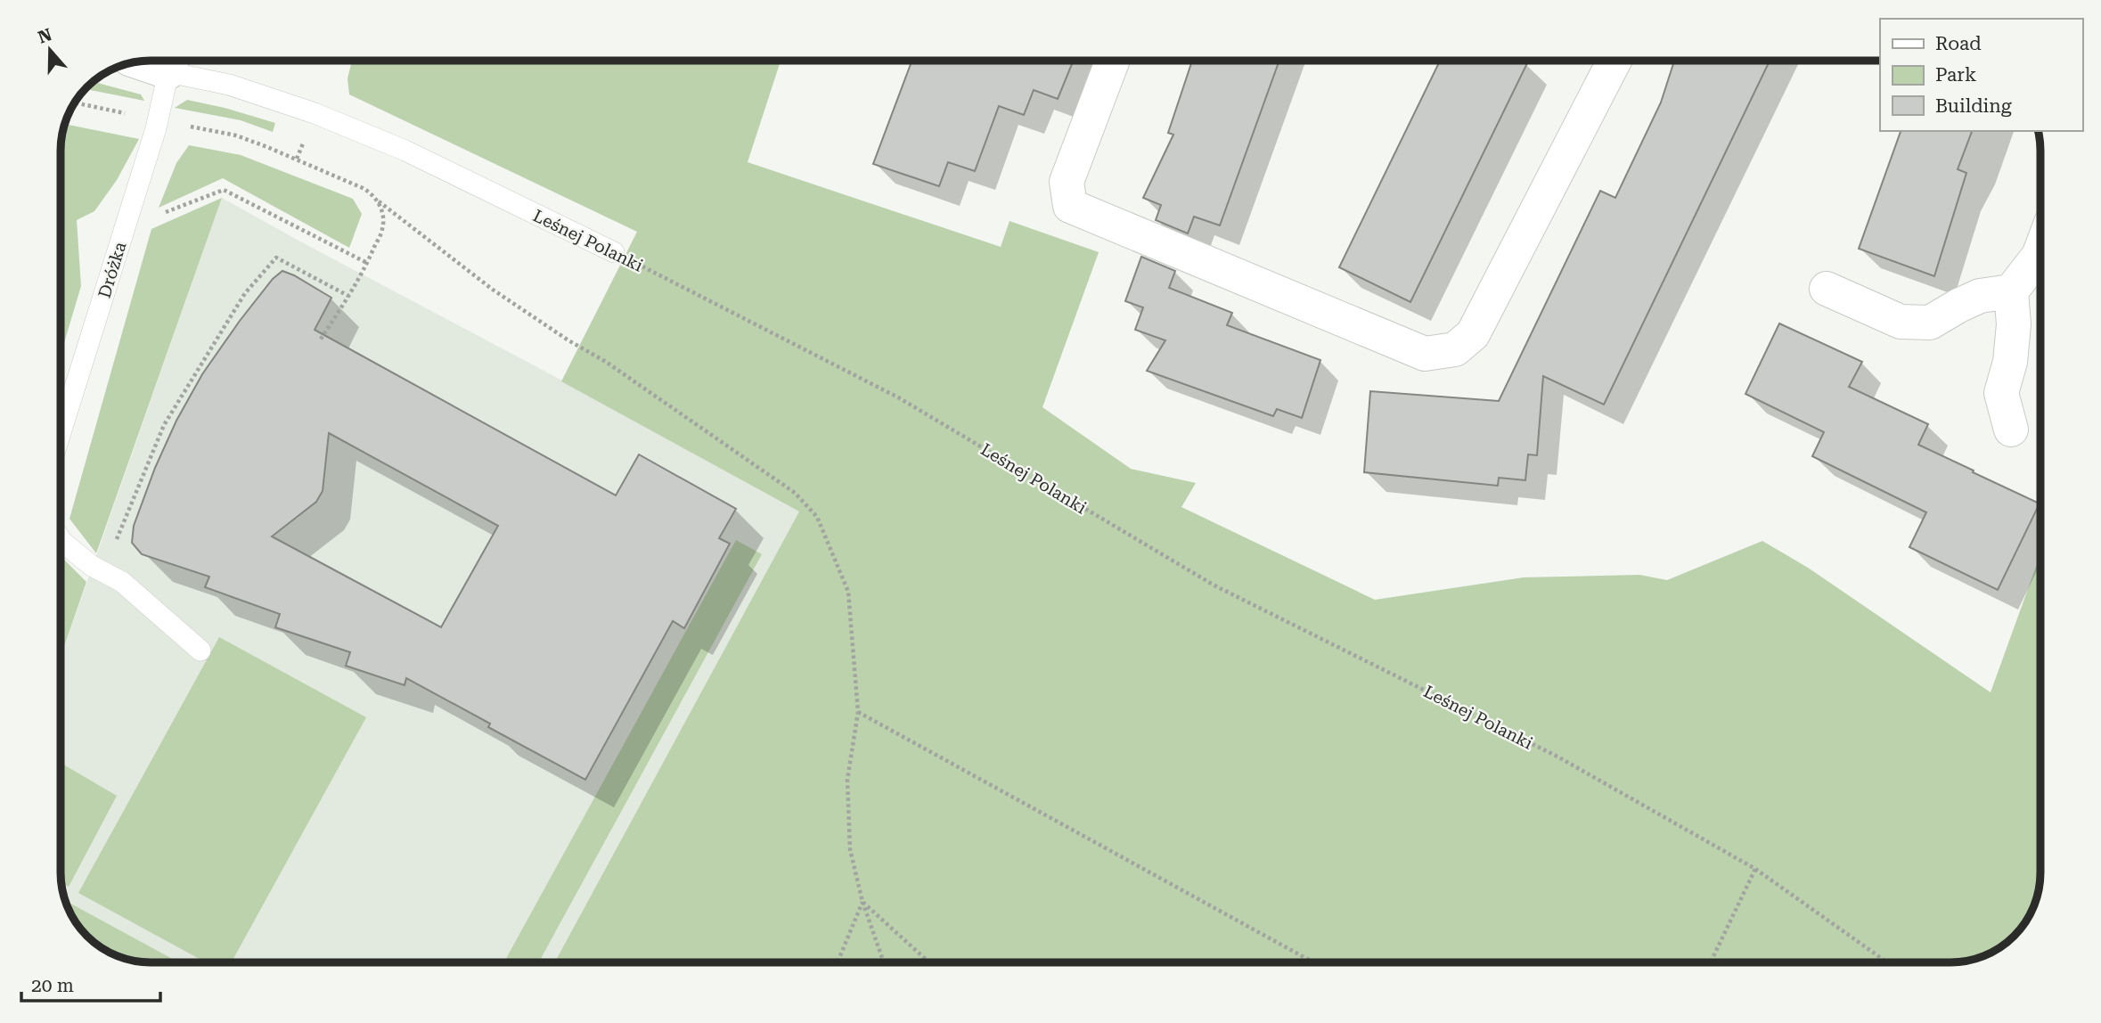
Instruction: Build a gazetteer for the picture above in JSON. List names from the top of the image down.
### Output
{
  "streets": {
    "lane": ["Leśnej Polanki", "Dróżka"]
  },
  "crossings": [
    ["Leśnej Polanki", "Dróżka"]
  ],
  "legend": ["Road", "Park", "Building"],
  "scale_bar": "20 m",
  "north": "top"
}
